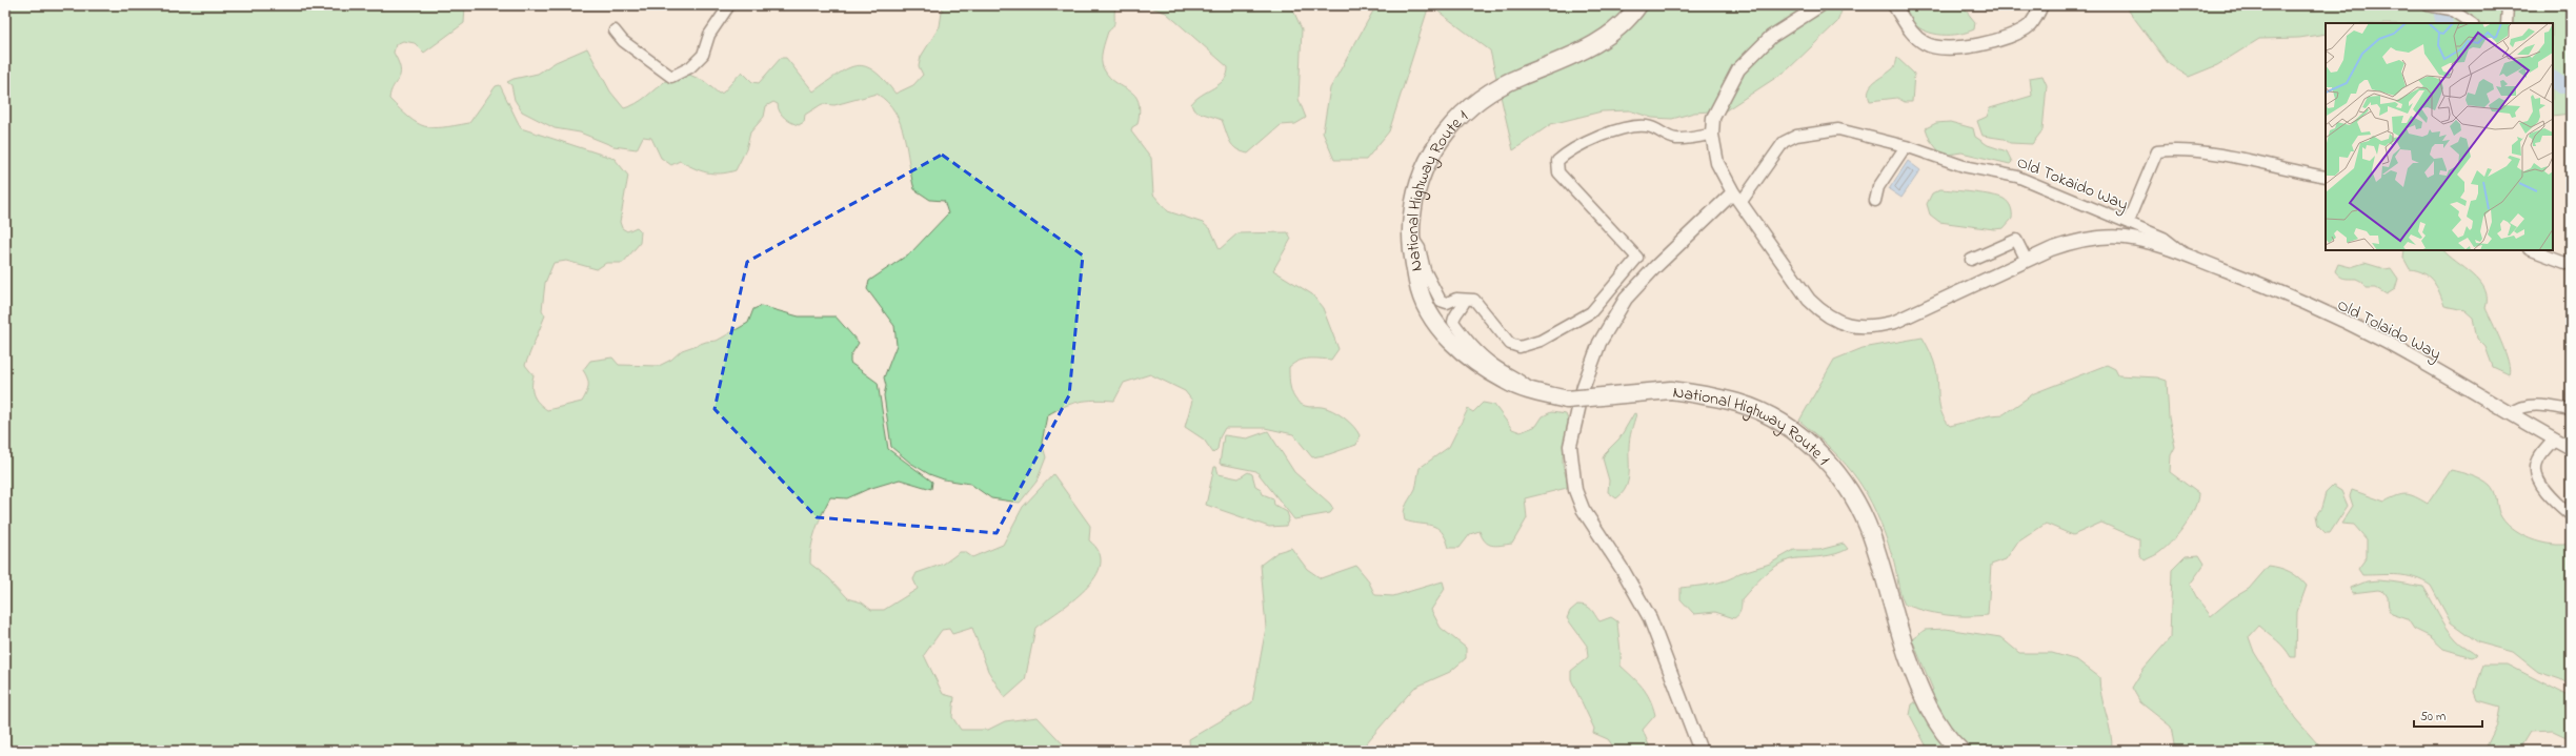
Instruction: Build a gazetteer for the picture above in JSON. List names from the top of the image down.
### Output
{
  "streets": {
    "highway": ["National Highway Route 1"],
    "street": ["Old Tokaido Way", "Old Tolaido Way"]
  },
  "crossings": [
    ["Old Tokaido Way", "Old Tolaido Way"]
  ],
  "scale_bar": "50 m"
}
